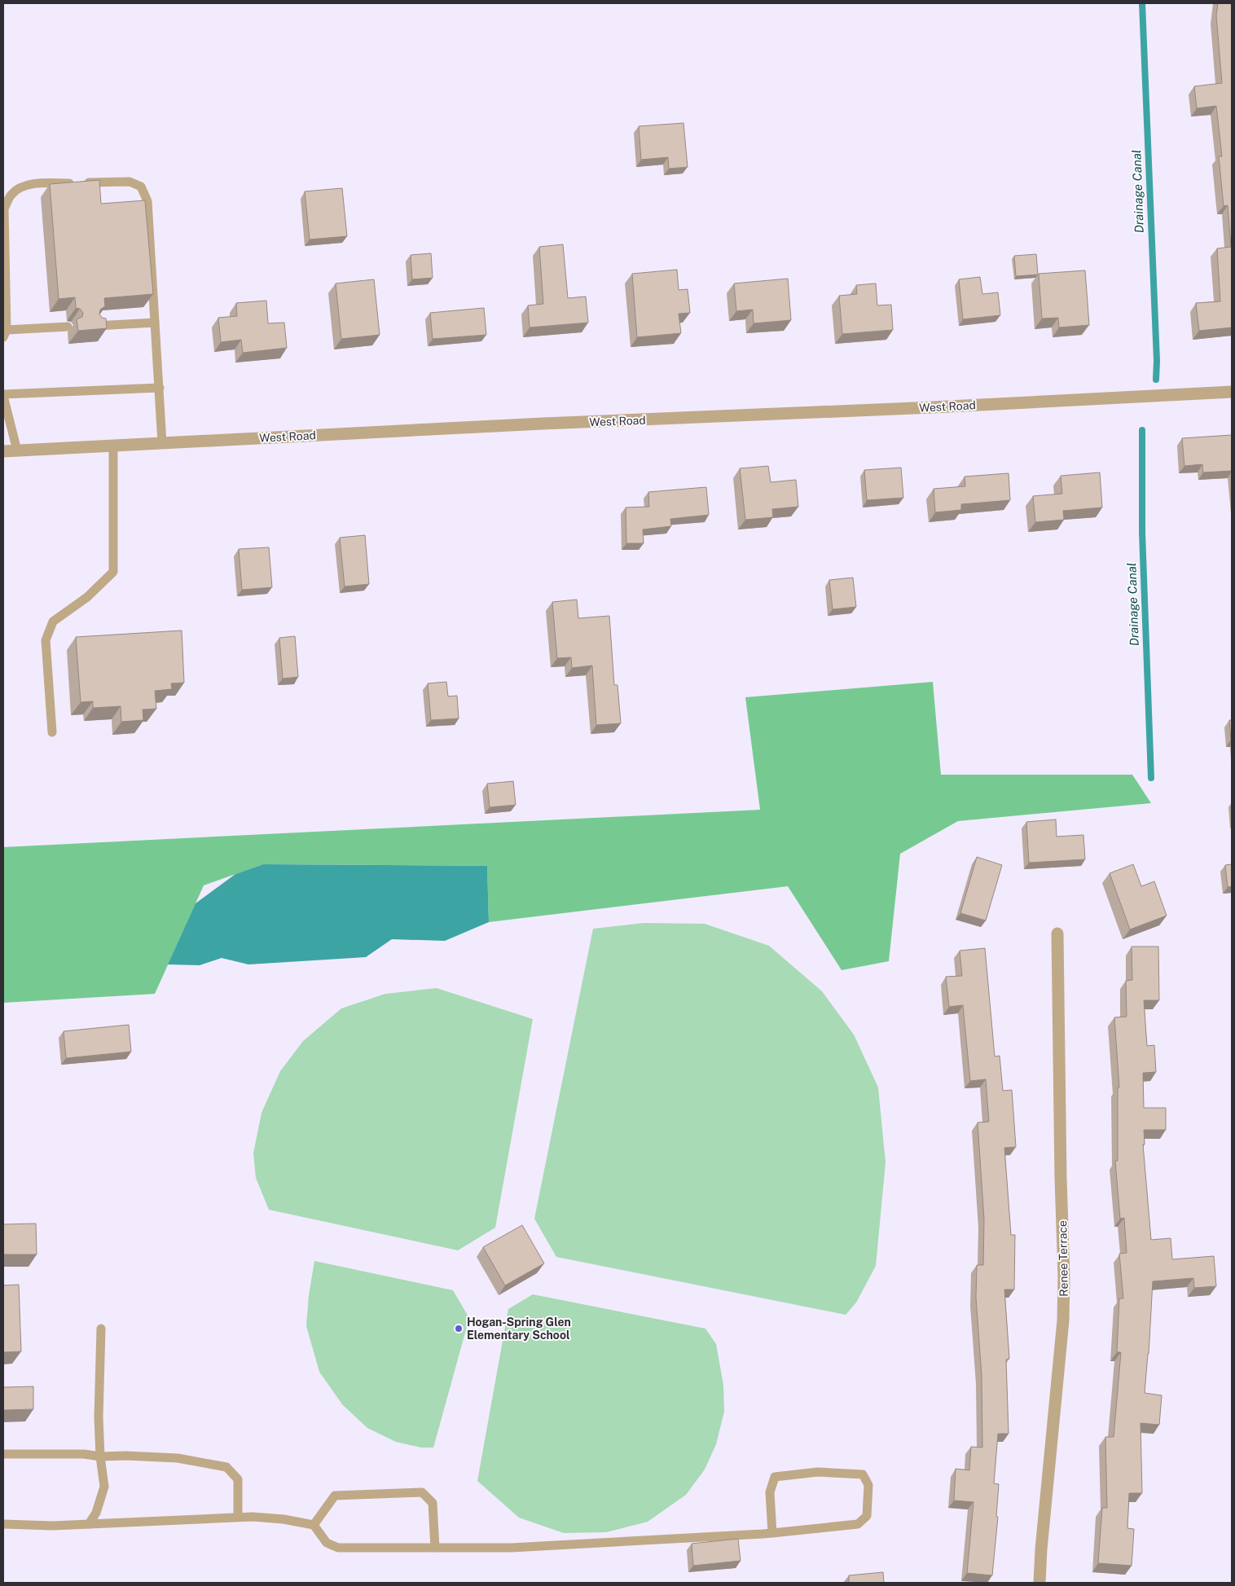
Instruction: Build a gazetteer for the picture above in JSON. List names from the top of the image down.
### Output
{
  "streets": {
    "street": ["West Road", "Renee Terrace"]
  },
  "water": ["Drainage Canal"],
  "places": ["Hogan-Spring Glen Elementary School"]
}
